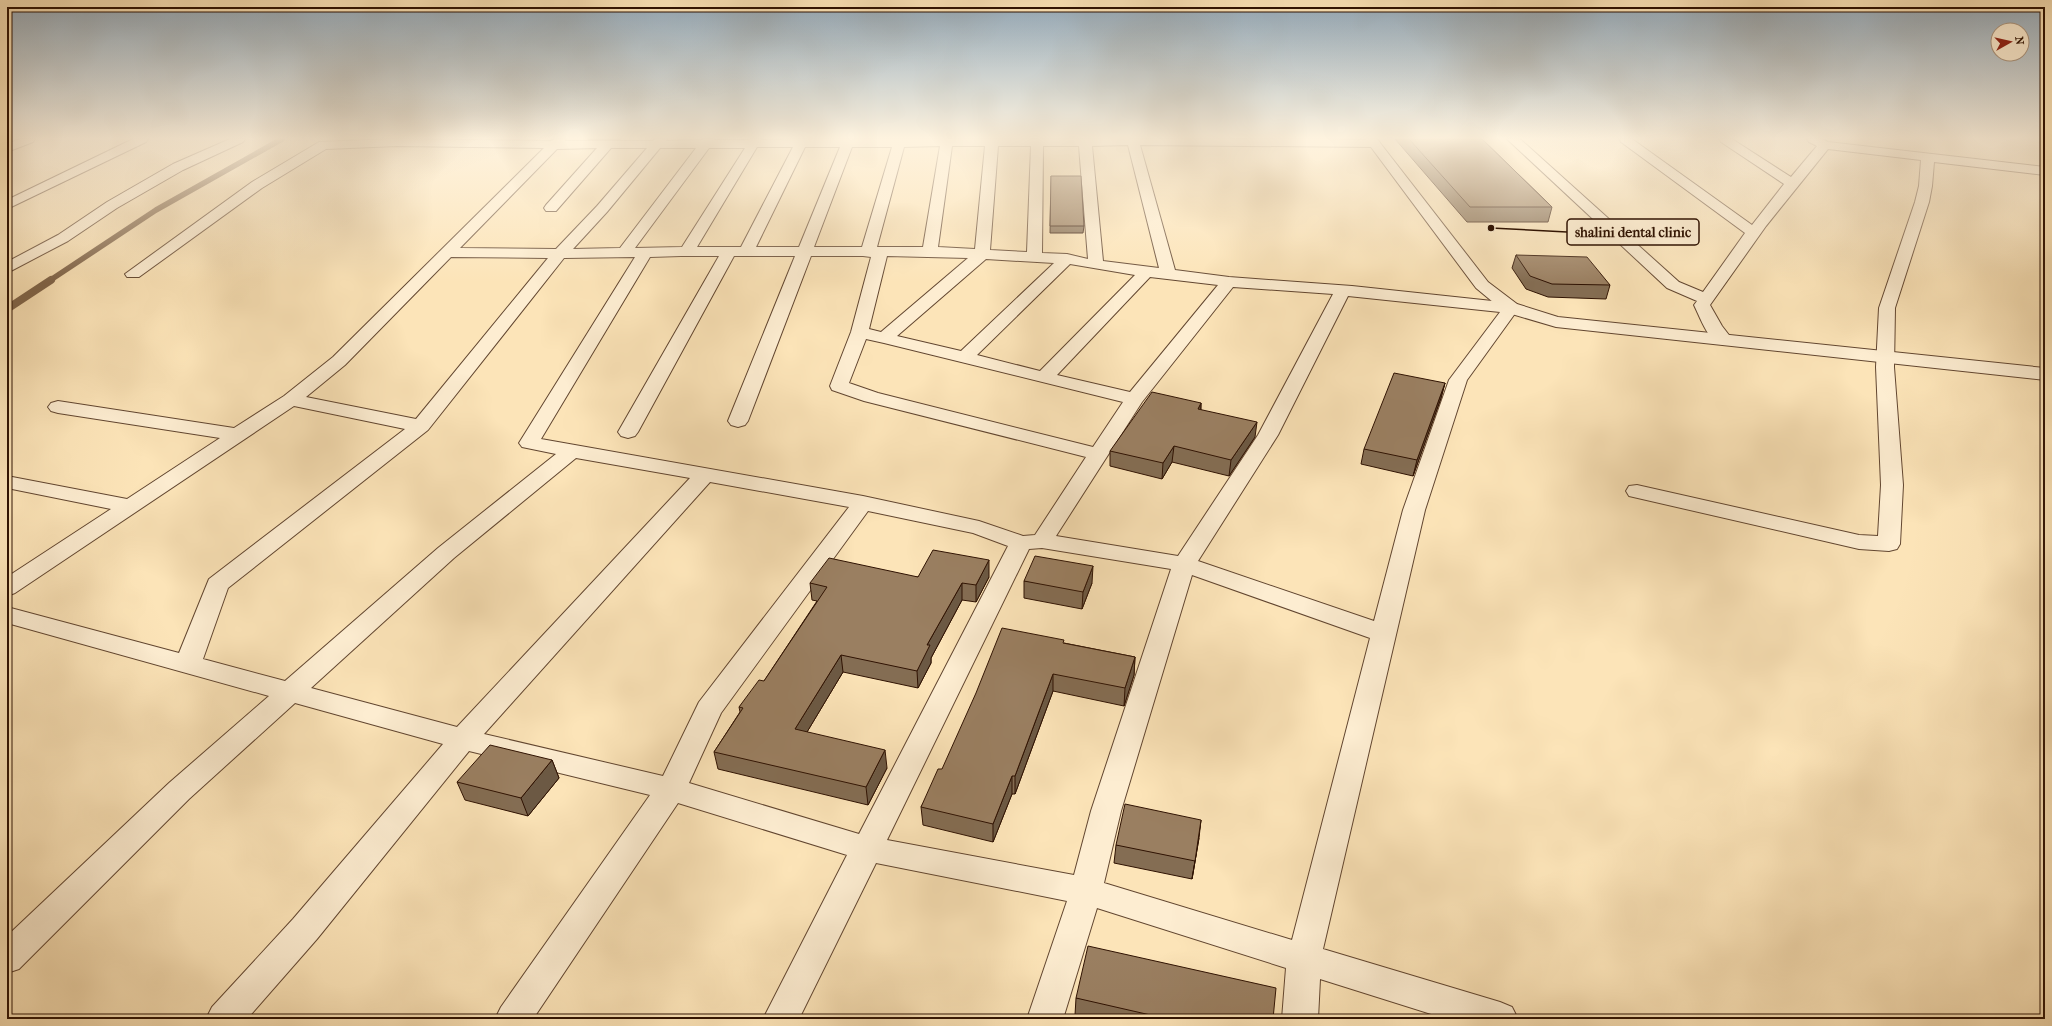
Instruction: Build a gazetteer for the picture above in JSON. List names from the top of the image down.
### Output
{
  "places": ["shalini dental clinic"],
  "north": "right"
}
